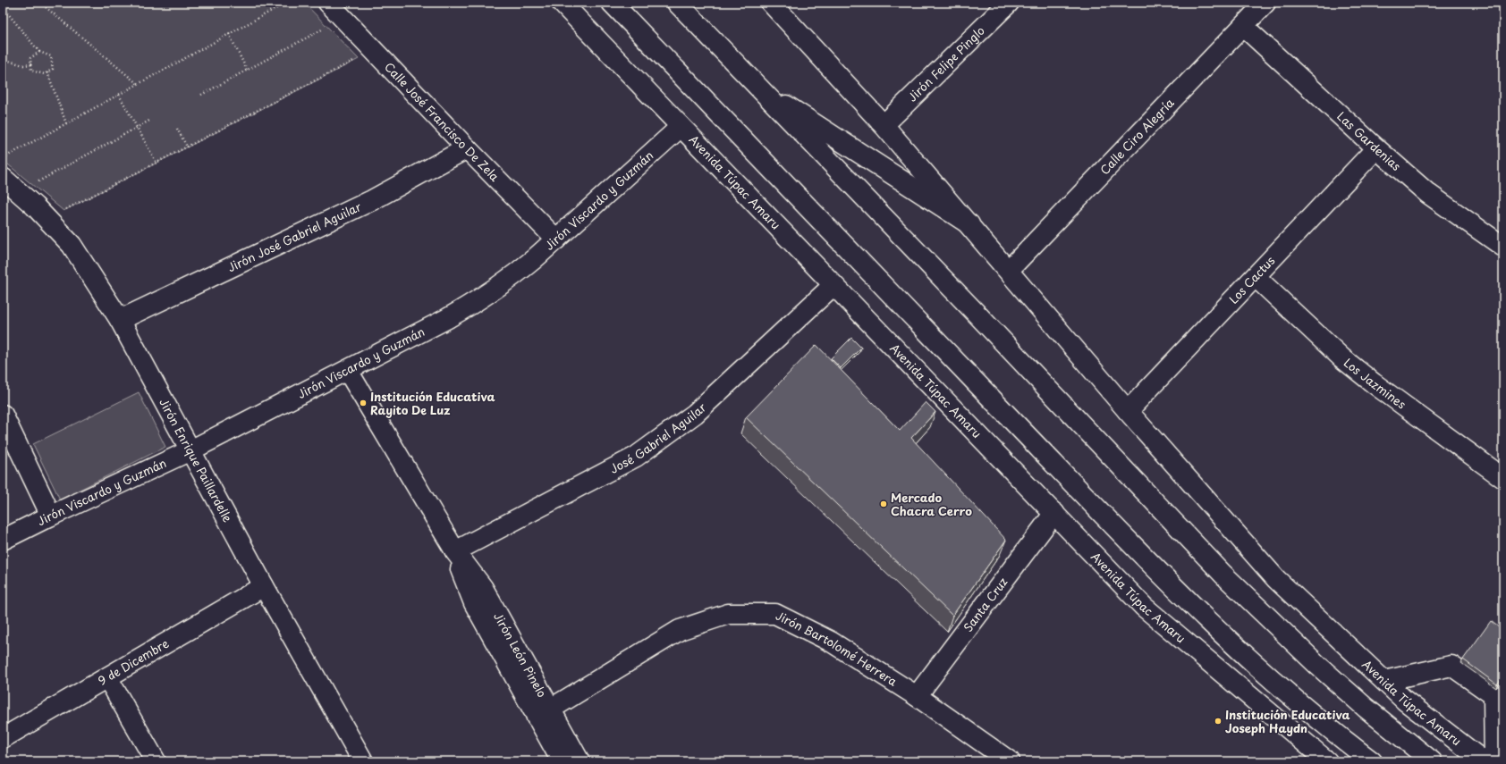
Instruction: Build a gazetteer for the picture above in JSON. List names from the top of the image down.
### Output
{
  "streets": {
    "main road": [
      "Jirón Felipe Pinglo",
      "Calle José Francisco De Zela",
      "Calle Ciro Alegría",
      "Las Gardenias",
      "Avenida Túpac Amaru",
      "Jirón Viscardo y Guzmán",
      "Jirón José Gabriel Aguilar",
      "Los Cactus",
      "Los Jazmines",
      "José Gabriel Aguilar",
      "Jirón Enrique Paillardelle",
      "Santa Cruz",
      "Jirón Bartolomé Herrera",
      "Jirón León Pinelo",
      "9 de Dicembre"
    ]
  },
  "crossings": [
    ["Jirón Felipe Pinglo", "Avenida Túpac Amaru"],
    ["Calle José Francisco De Zela", "Jirón Viscardo y Guzmán"],
    ["Calle José Francisco De Zela", "Jirón José Gabriel Aguilar"],
    ["Calle Ciro Alegría", "Las Gardenias"],
    ["Calle Ciro Alegría", "Avenida Túpac Amaru"],
    ["Las Gardenias", "Los Cactus"],
    ["Avenida Túpac Amaru", "Jirón Viscardo y Guzmán"],
    ["Avenida Túpac Amaru", "Los Cactus"],
    ["Avenida Túpac Amaru", "José Gabriel Aguilar"],
    ["Avenida Túpac Amaru", "Santa Cruz"],
    ["Jirón Viscardo y Guzmán", "Jirón Enrique Paillardelle"],
    ["Jirón Viscardo y Guzmán", "Jirón León Pinelo"],
    ["Jirón José Gabriel Aguilar", "Jirón Enrique Paillardelle"],
    ["Los Cactus", "Los Jazmines"],
    ["José Gabriel Aguilar", "Jirón León Pinelo"],
    ["Jirón Enrique Paillardelle", "9 de Dicembre"],
    ["Santa Cruz", "Jirón Bartolomé Herrera"],
    ["Jirón Bartolomé Herrera", "Jirón León Pinelo"]
  ],
  "places": ["Institución Educativa Rayito De Luz", "Mercado Chacra Cerro", "Institución Educativa Joseph Haydn"]
}
